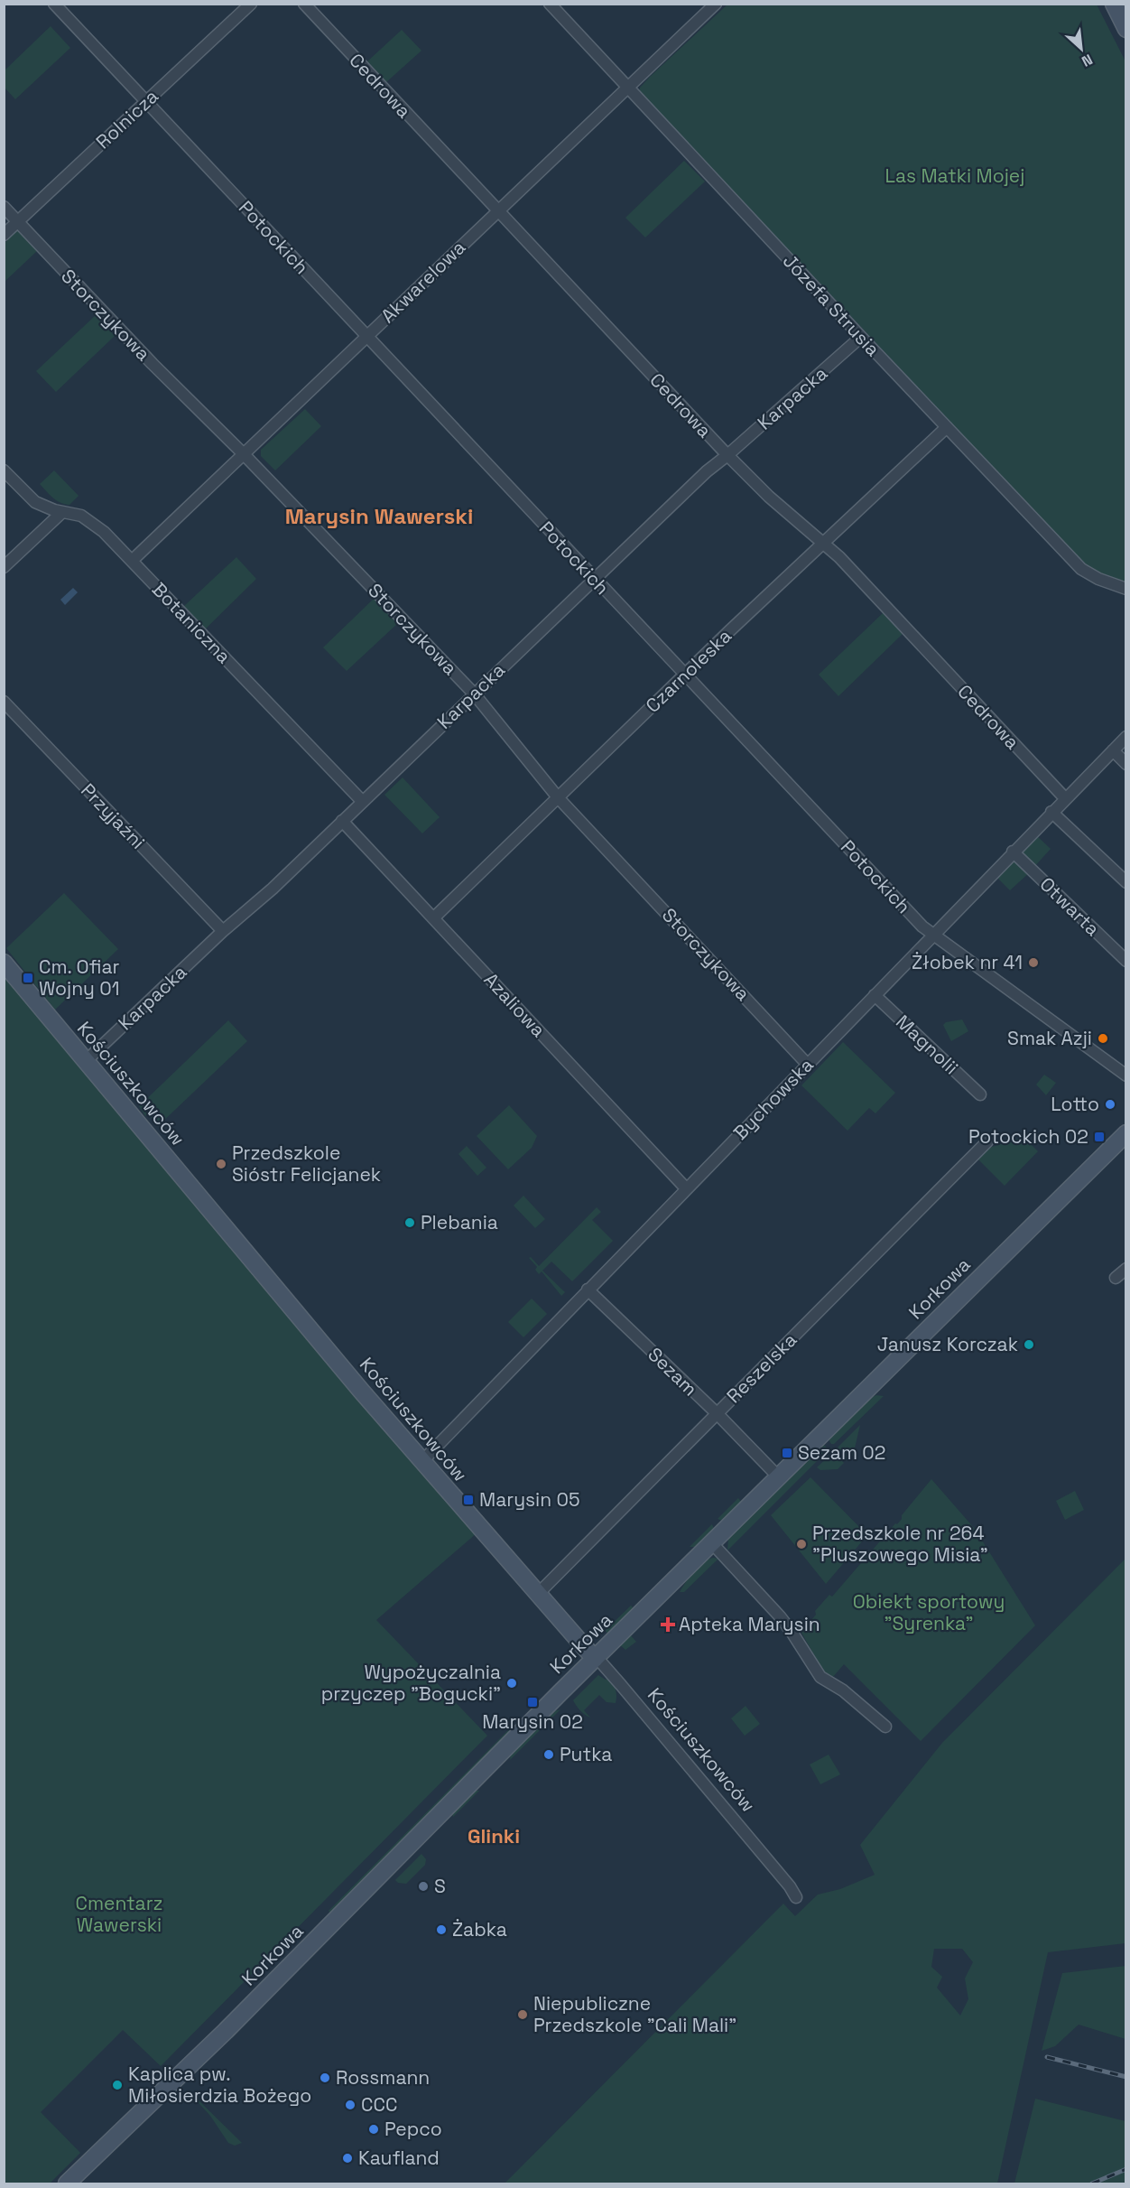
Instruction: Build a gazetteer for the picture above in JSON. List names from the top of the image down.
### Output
{
  "streets": {
    "street": [
      "Cedrowa",
      "Rolnicza",
      "Potockich",
      "Akwarelowa",
      "Józefa Strusia",
      "Storczykowa",
      "Karpacka",
      "Botaniczna",
      "Czarnoleska",
      "Przyjaźni",
      "Otwarta",
      "Azaliowa",
      "Magnolii",
      "Kościuszkowców",
      "Bychowska",
      "Korkowa",
      "Reszelska",
      "Sezam"
    ]
  },
  "crossings": [
    ["Cedrowa", "Akwarelowa"],
    ["Cedrowa", "Karpacka"],
    ["Cedrowa", "Czarnoleska"],
    ["Cedrowa", "Bychowska"],
    ["Rolnicza", "Potockich"],
    ["Rolnicza", "Storczykowa"],
    ["Potockich", "Akwarelowa"],
    ["Potockich", "Karpacka"],
    ["Potockich", "Czarnoleska"],
    ["Potockich", "Bychowska"],
    ["Akwarelowa", "Józefa Strusia"],
    ["Akwarelowa", "Storczykowa"],
    ["Akwarelowa", "Botaniczna"],
    ["Józefa Strusia", "Karpacka"],
    ["Józefa Strusia", "Czarnoleska"],
    ["Storczykowa", "Karpacka"],
    ["Storczykowa", "Czarnoleska"],
    ["Storczykowa", "Bychowska"],
    ["Karpacka", "Botaniczna"],
    ["Karpacka", "Przyjaźni"],
    ["Karpacka", "Azaliowa"],
    ["Karpacka", "Kościuszkowców"],
    ["Czarnoleska", "Azaliowa"],
    ["Otwarta", "Bychowska"],
    ["Azaliowa", "Bychowska"],
    ["Magnolii", "Bychowska"],
    ["Kościuszkowców", "Bychowska"],
    ["Kościuszkowców", "Korkowa"],
    ["Kościuszkowców", "Reszelska"],
    ["Bychowska", "Sezam"],
    ["Korkowa", "Sezam"],
    ["Reszelska", "Sezam"]
  ],
  "districts": ["Marysin Wawerski", "Glinki"],
  "parks": ["Las Matki Mojej", "Obiekt sportowy \"Syrenka\"", "Cmentarz Wawerski"],
  "places": {
    "other": [
      "Żłobek nr 41",
      "Smak Azji",
      "Lotto",
      "Przedszkole Sióstr Felicjanek",
      "Plebania",
      "Janusz Korczak",
      "Przedszkole nr 264 \"Pluszowego Misia\"",
      "Wypożyczalnia przyczep \"Bogucki\"",
      "Putka",
      "S",
      "Żabka",
      "Niepubliczne Przedszkole \"Cali Mali\"",
      "Rossmann",
      "Kaplica pw. Miłosierdzia Bożego",
      "CCC",
      "Pepco",
      "Kaufland"
    ],
    "transit": [
      "Cm. Ofiar Wojny 01",
      "Potockich 02",
      "Sezam 02",
      "Marysin 05",
      "Marysin 02"
    ],
    "health": ["Apteka Marysin"]
  },
  "north": "bottom right"
}
